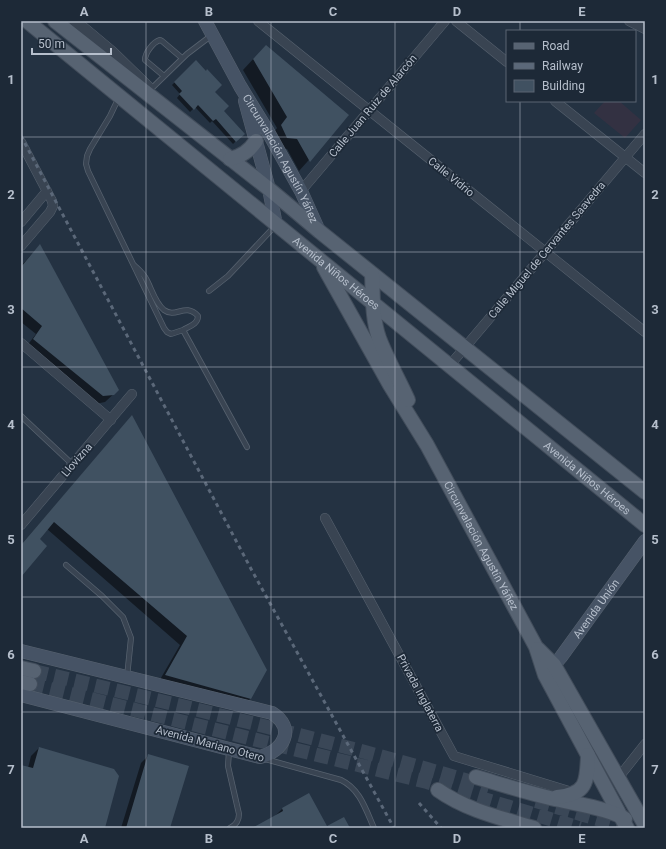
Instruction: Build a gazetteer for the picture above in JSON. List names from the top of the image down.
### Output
{
  "streets": {
    "main road": [
      "Circunvalación Agustín Yáñez",
      "Avenida Niños Héroes",
      "Avenida Unión",
      "Avenida Mariano Otero"
    ],
    "street": [
      "Calle Juan Ruiz de Alarcón",
      "Calle Vidrio",
      "Calle Miguel de Cervantes Saavedra",
      "Llovizna",
      "Privada Inglaterra"
    ]
  },
  "crossings": [
    ["Calle Juan Ruiz de Alarcón", "Circunvalación Agustín Yáñez"],
    ["Calle Juan Ruiz de Alarcón", "Calle Vidrio"],
    ["Circunvalación Agustín Yáñez", "Avenida Niños Héroes"],
    ["Circunvalación Agustín Yáñez", "Avenida Unión"],
    ["Calle Vidrio", "Calle Miguel de Cervantes Saavedra"],
    ["Calle Miguel de Cervantes Saavedra", "Avenida Niños Héroes"]
  ],
  "legend": ["Road", "Railway", "Building"],
  "scale_bar": "50 m",
  "grid": {
    "columns": [
      "A",
      "B",
      "C",
      "D",
      "E"
    ],
    "rows": [
      "1",
      "2",
      "3",
      "4",
      "5",
      "6",
      "7"
    ]
  }
}
